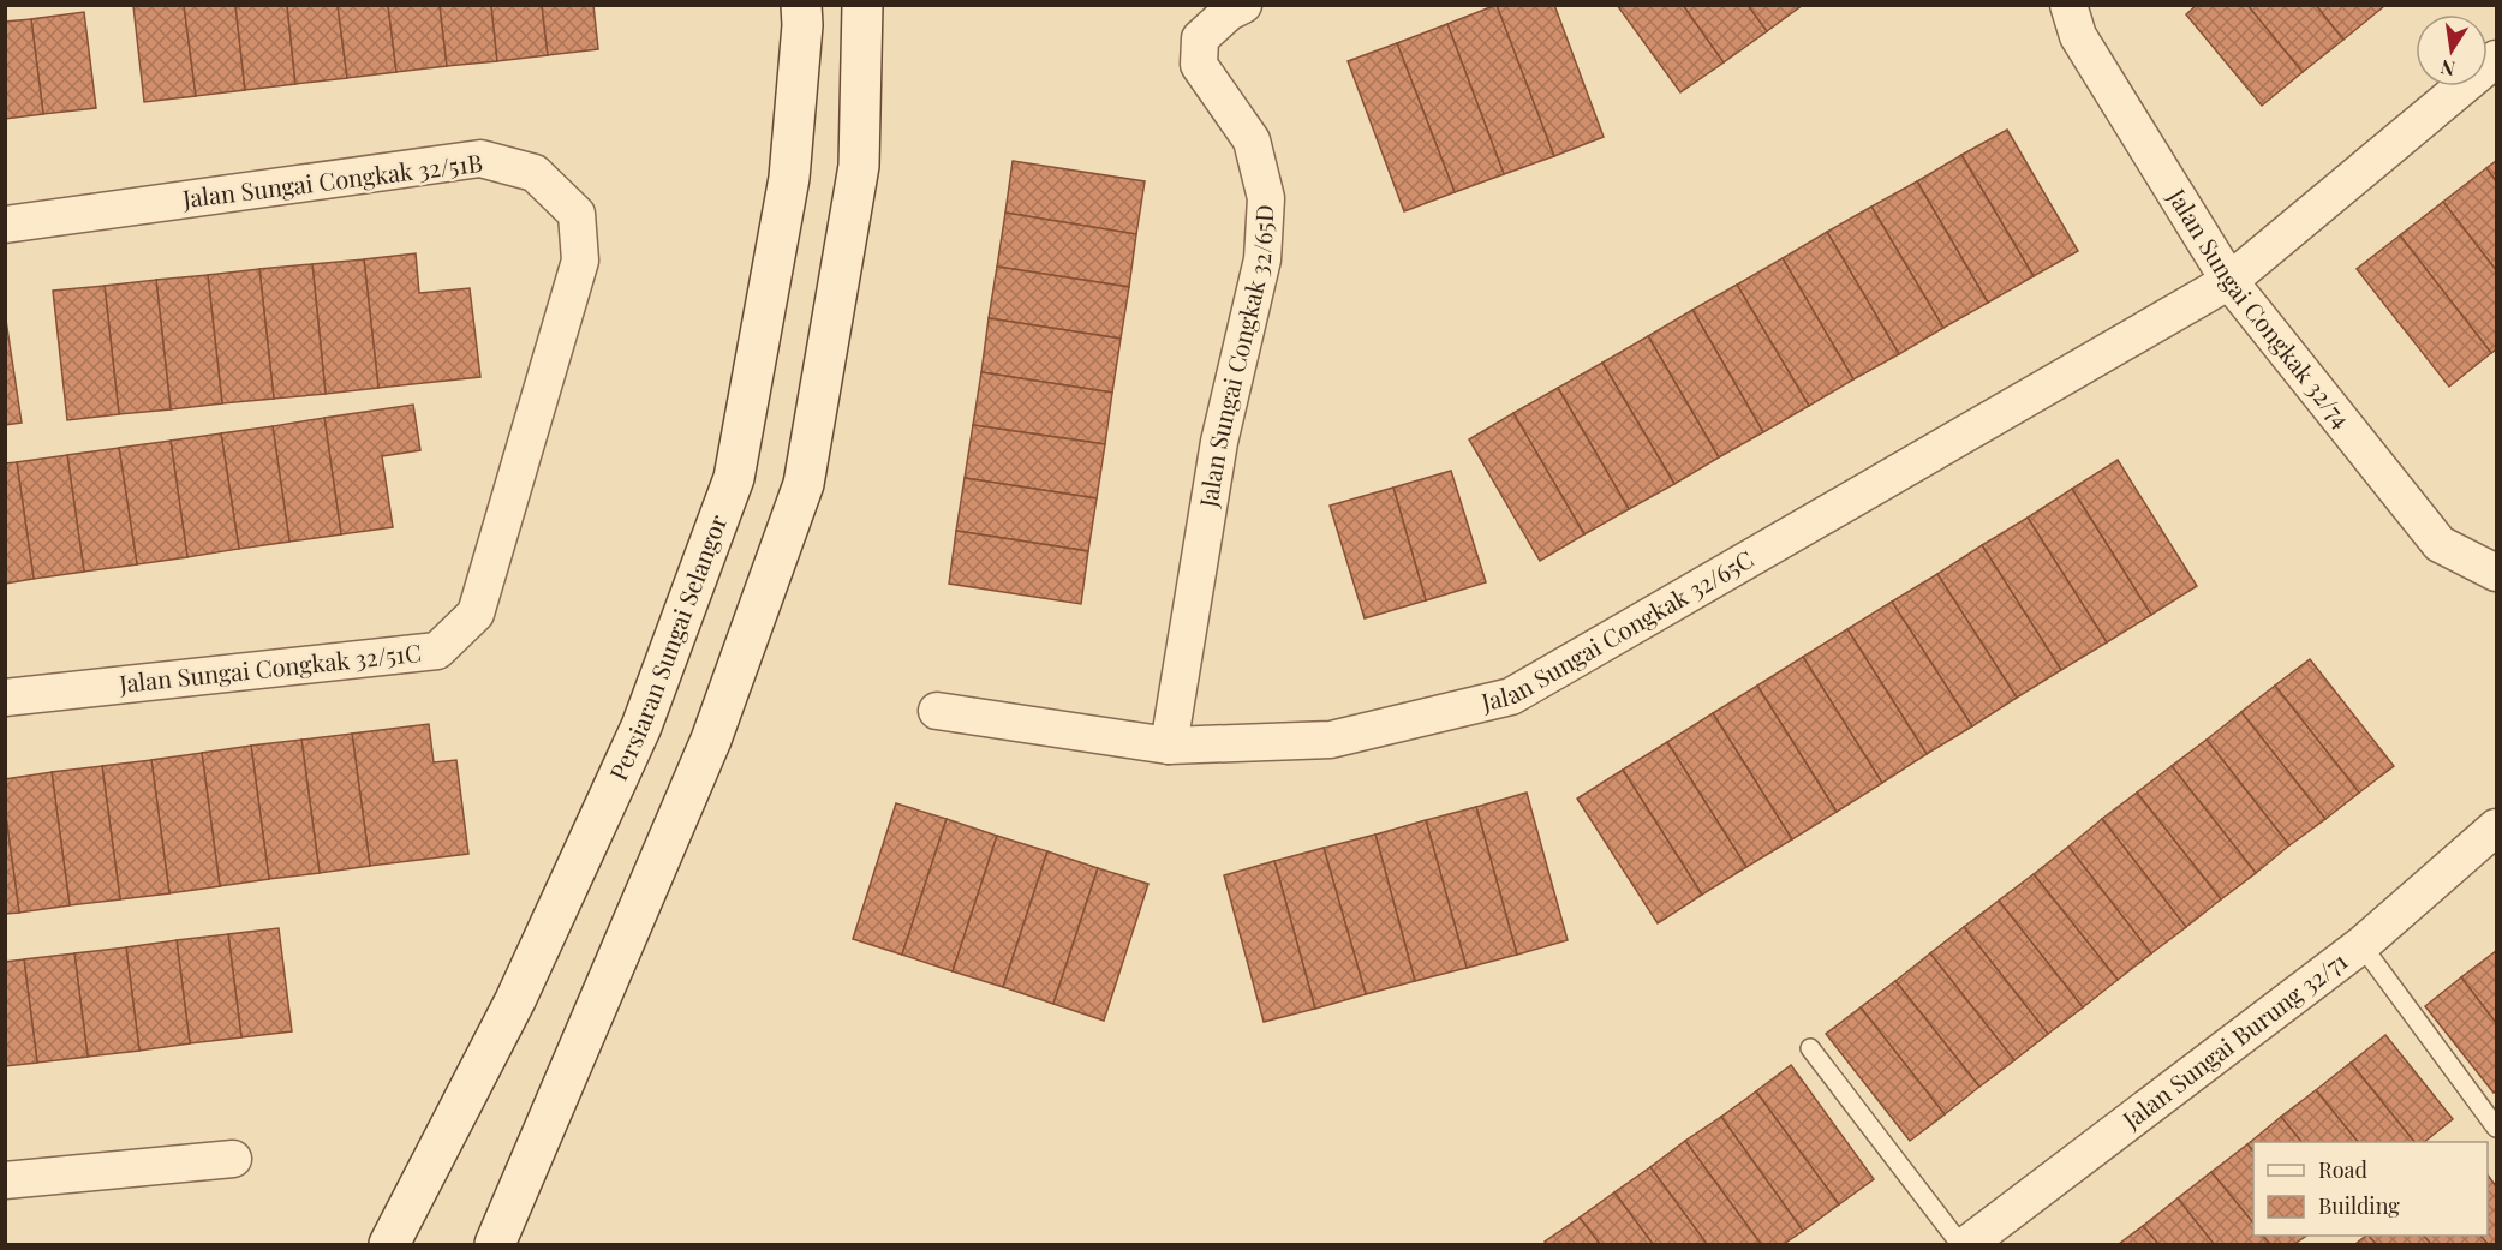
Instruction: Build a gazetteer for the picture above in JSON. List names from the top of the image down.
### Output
{
  "streets": {
    "main road": ["Persiaran Sungai Selangor"],
    "street": [
      "Jalan Sungai Congkak 32/51B",
      "Jalan Sungai Congkak 32/74",
      "Jalan Sungai Congkak 32/65D",
      "Jalan Sungai Congkak 32/65C",
      "Jalan Sungai Congkak 32/51C",
      "Jalan Sungai Burung 32/71"
    ]
  },
  "crossings": [
    ["Jalan Sungai Congkak 32/51B", "Jalan Sungai Congkak 32/51C"],
    ["Jalan Sungai Congkak 32/74", "Jalan Sungai Congkak 32/65C"],
    ["Jalan Sungai Congkak 32/65D", "Jalan Sungai Congkak 32/65C"]
  ],
  "legend": ["Road", "Building"],
  "north": "bottom"
}
